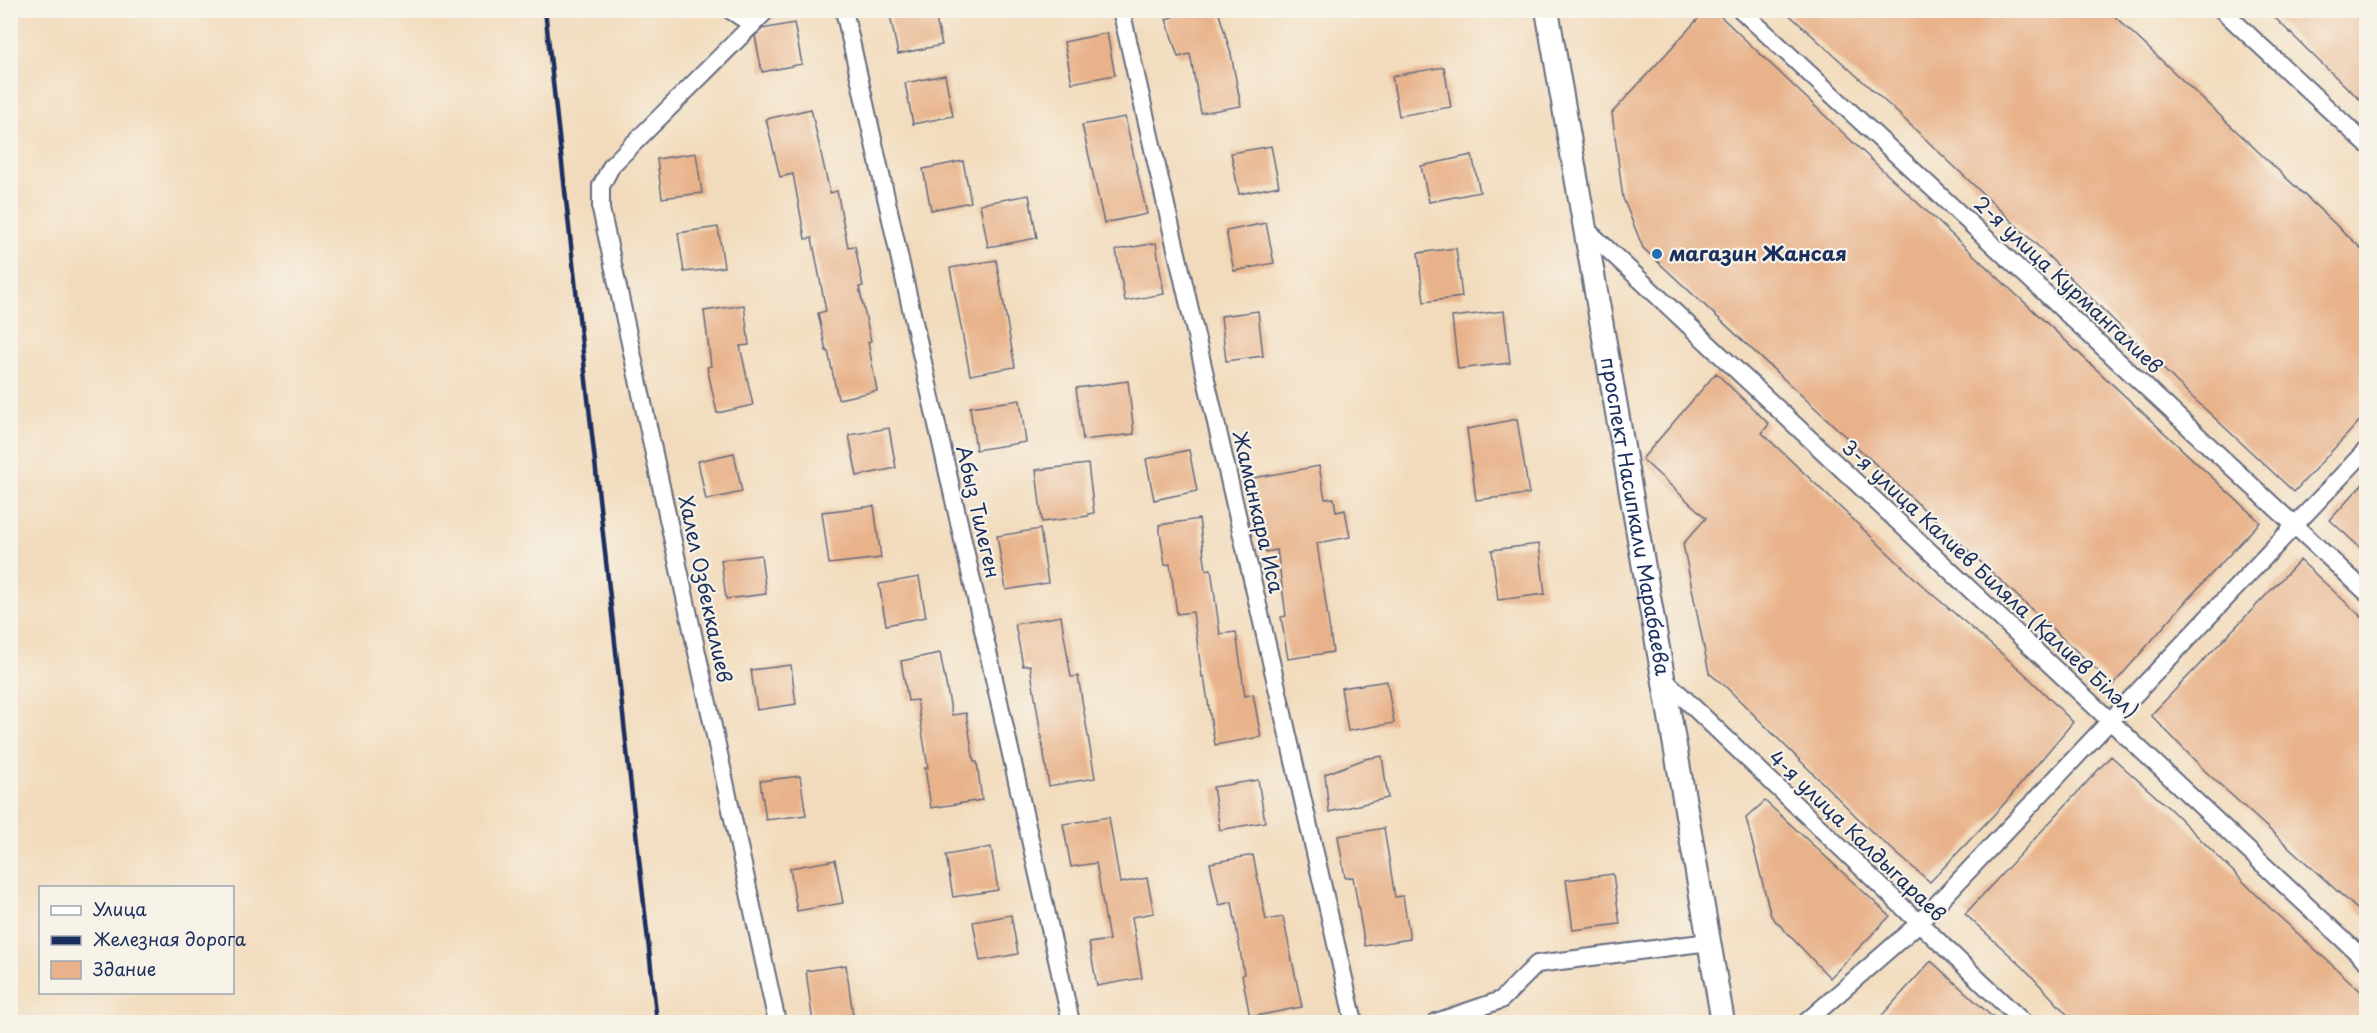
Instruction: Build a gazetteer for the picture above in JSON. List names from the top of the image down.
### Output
{
  "streets": {
    "main road": ["проспект Насипкали Марабаева"],
    "street": [
      "2-я улица Курмангалиев",
      "Абыз Тилеген",
      "Жаманкара Иса",
      "3-я улица Калиев Биляла (Қалиев Біләл)",
      "Халел Озбеккалиев",
      "4-я улица Калдыгараев"
    ]
  },
  "crossings": [
    ["проспект Насипкали Марабаева", "3-я улица Калиев Биляла (Қалиев Біләл)"],
    ["проспект Насипкали Марабаева", "4-я улица Калдыгараев"]
  ],
  "places": ["магазин Жансая"],
  "legend": ["Улица", "Железная дорога", "Здание"]
}
